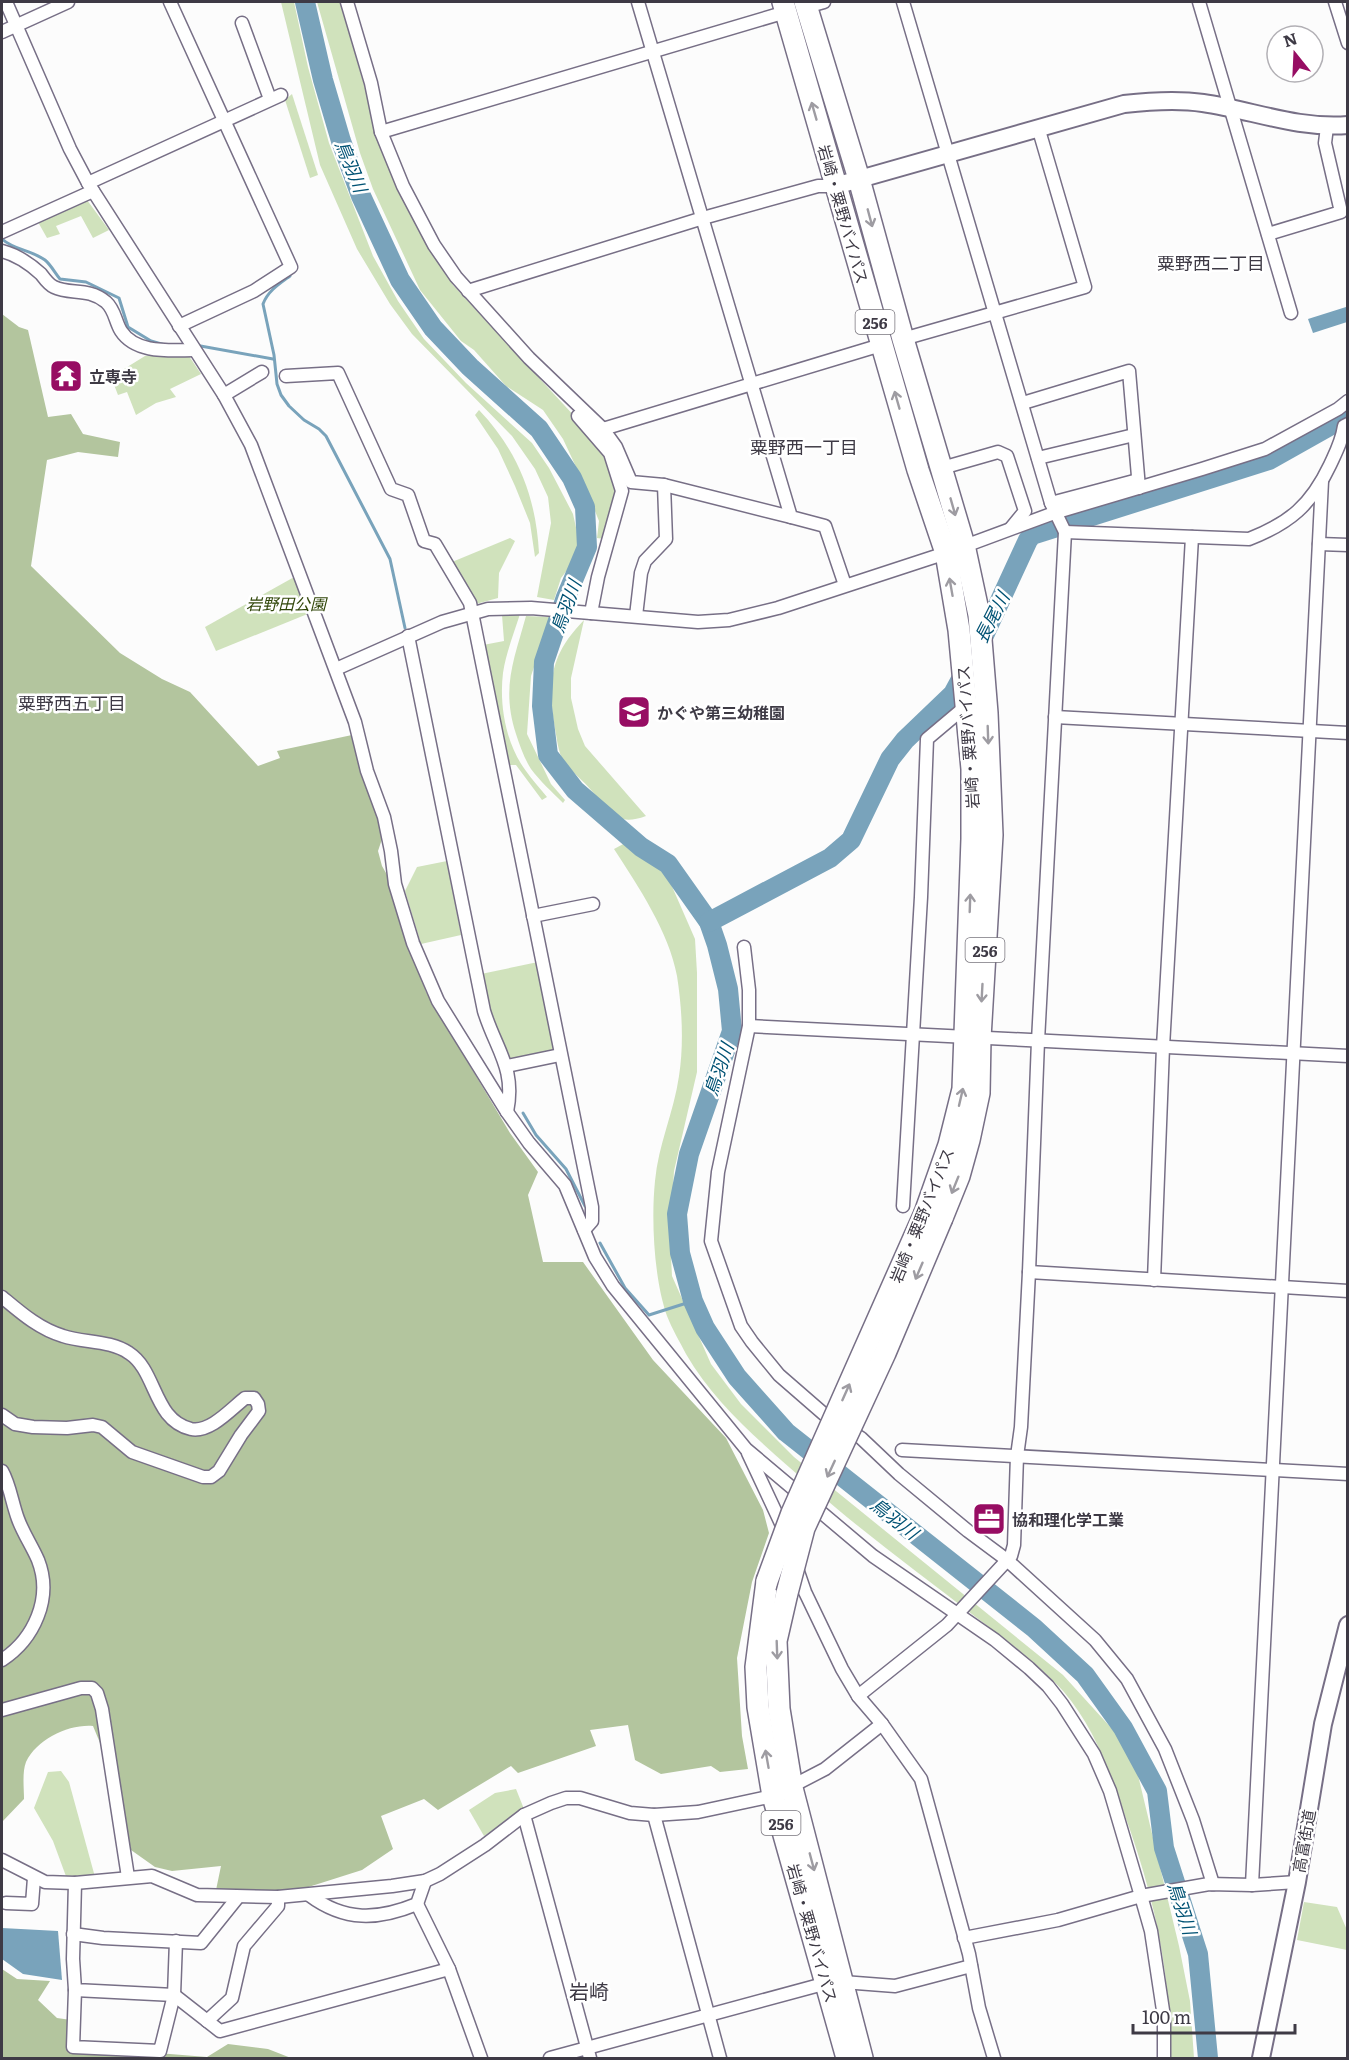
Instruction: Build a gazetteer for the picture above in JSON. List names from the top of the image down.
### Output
{
  "streets": {
    "highway": ["岩崎・粟野バイパス", "256"],
    "street": ["高富街道"]
  },
  "districts": [
    "粟野西二丁目",
    "粟野西一丁目",
    "粟野西五丁目",
    "岩崎"
  ],
  "water": ["鳥羽川", "長尾川"],
  "parks": ["岩野田公園"],
  "places": {
    "temple": ["立専寺"],
    "school or university": ["かぐや第三幼稚園"],
    "office": ["協和理化学工業"]
  },
  "scale_bar": "100 m",
  "north": "top"
}
